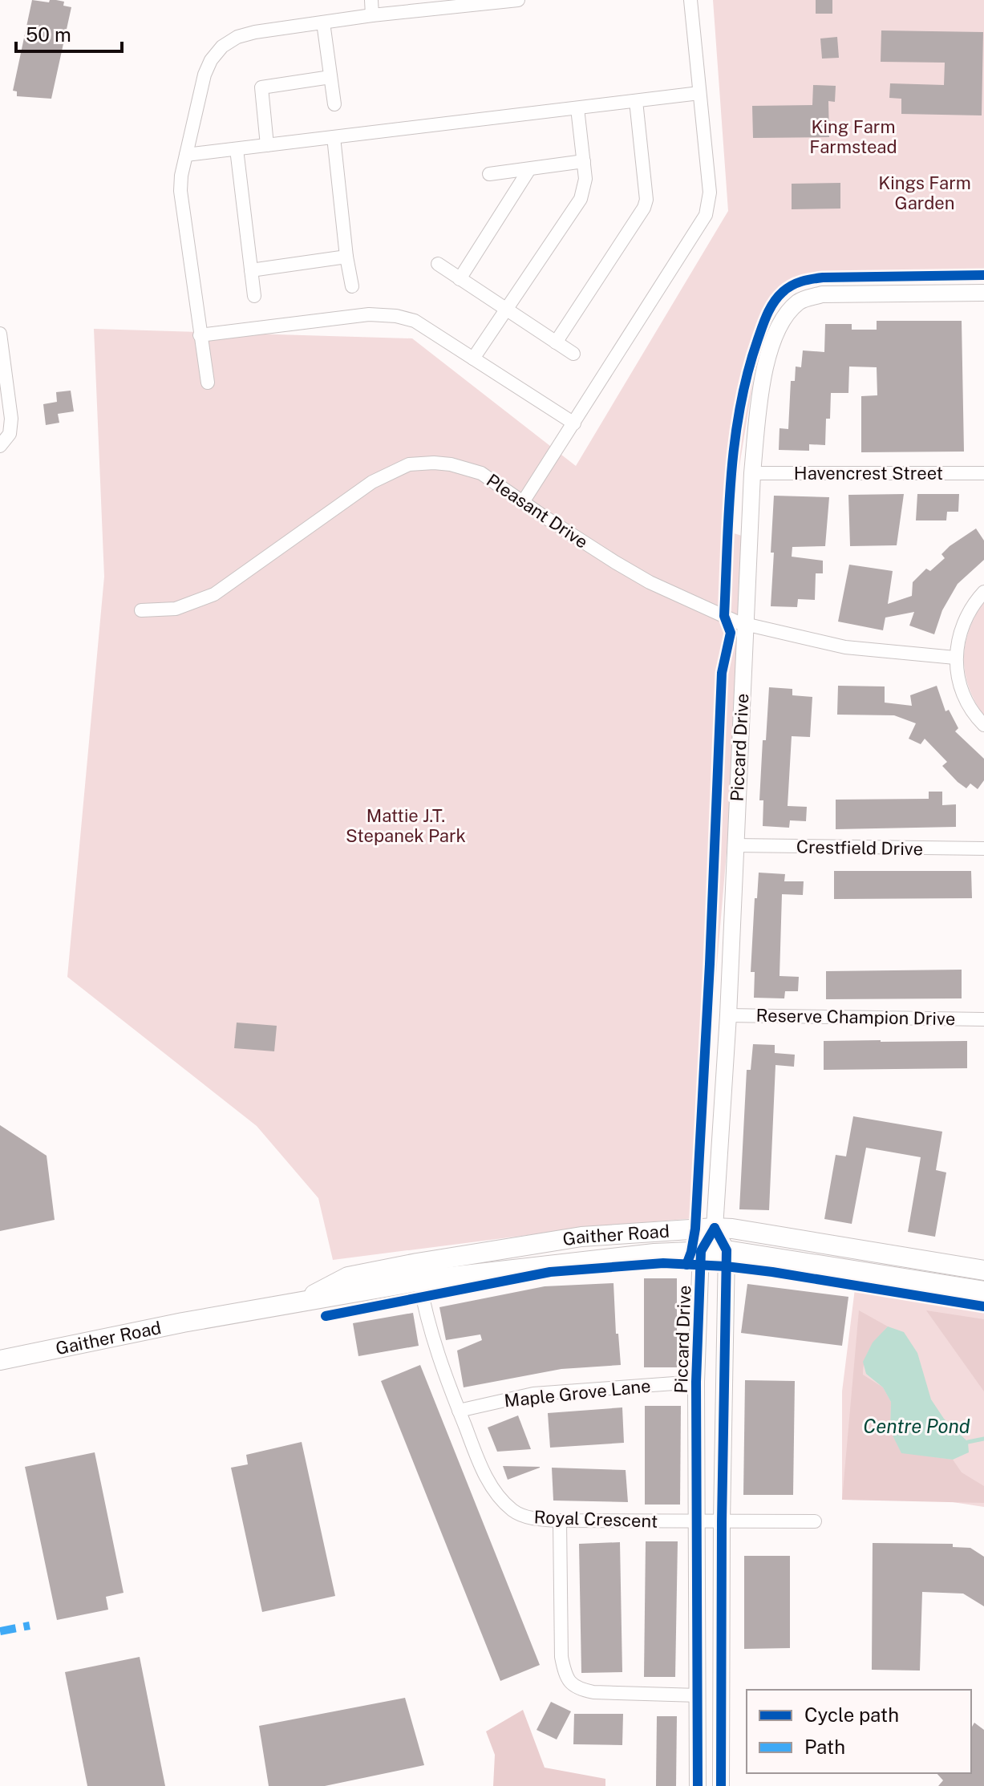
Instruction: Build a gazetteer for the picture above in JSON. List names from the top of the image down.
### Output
{
  "streets": {
    "main road": ["Gaither Road"],
    "street": [
      "Havencrest Street",
      "Pleasant Drive",
      "Piccard Drive",
      "Crestfield Drive",
      "Reserve Champion Drive",
      "Maple Grove Lane",
      "Royal Crescent"
    ]
  },
  "crossings": [
    ["Havencrest Street", "Piccard Drive"],
    ["Pleasant Drive", "Piccard Drive"],
    ["Piccard Drive", "Crestfield Drive"],
    ["Piccard Drive", "Reserve Champion Drive"],
    ["Piccard Drive", "Gaither Road"],
    ["Piccard Drive", "Maple Grove Lane"],
    ["Piccard Drive", "Royal Crescent"],
    ["Gaither Road", "Royal Crescent"],
    ["Maple Grove Lane", "Royal Crescent"]
  ],
  "water": ["Centre Pond"],
  "parks": ["King Farm Farmstead", "Kings Farm Garden", "Mattie J.T. Stepanek Park"],
  "legend": ["Cycle path", "Path"],
  "scale_bar": "50 m"
}
